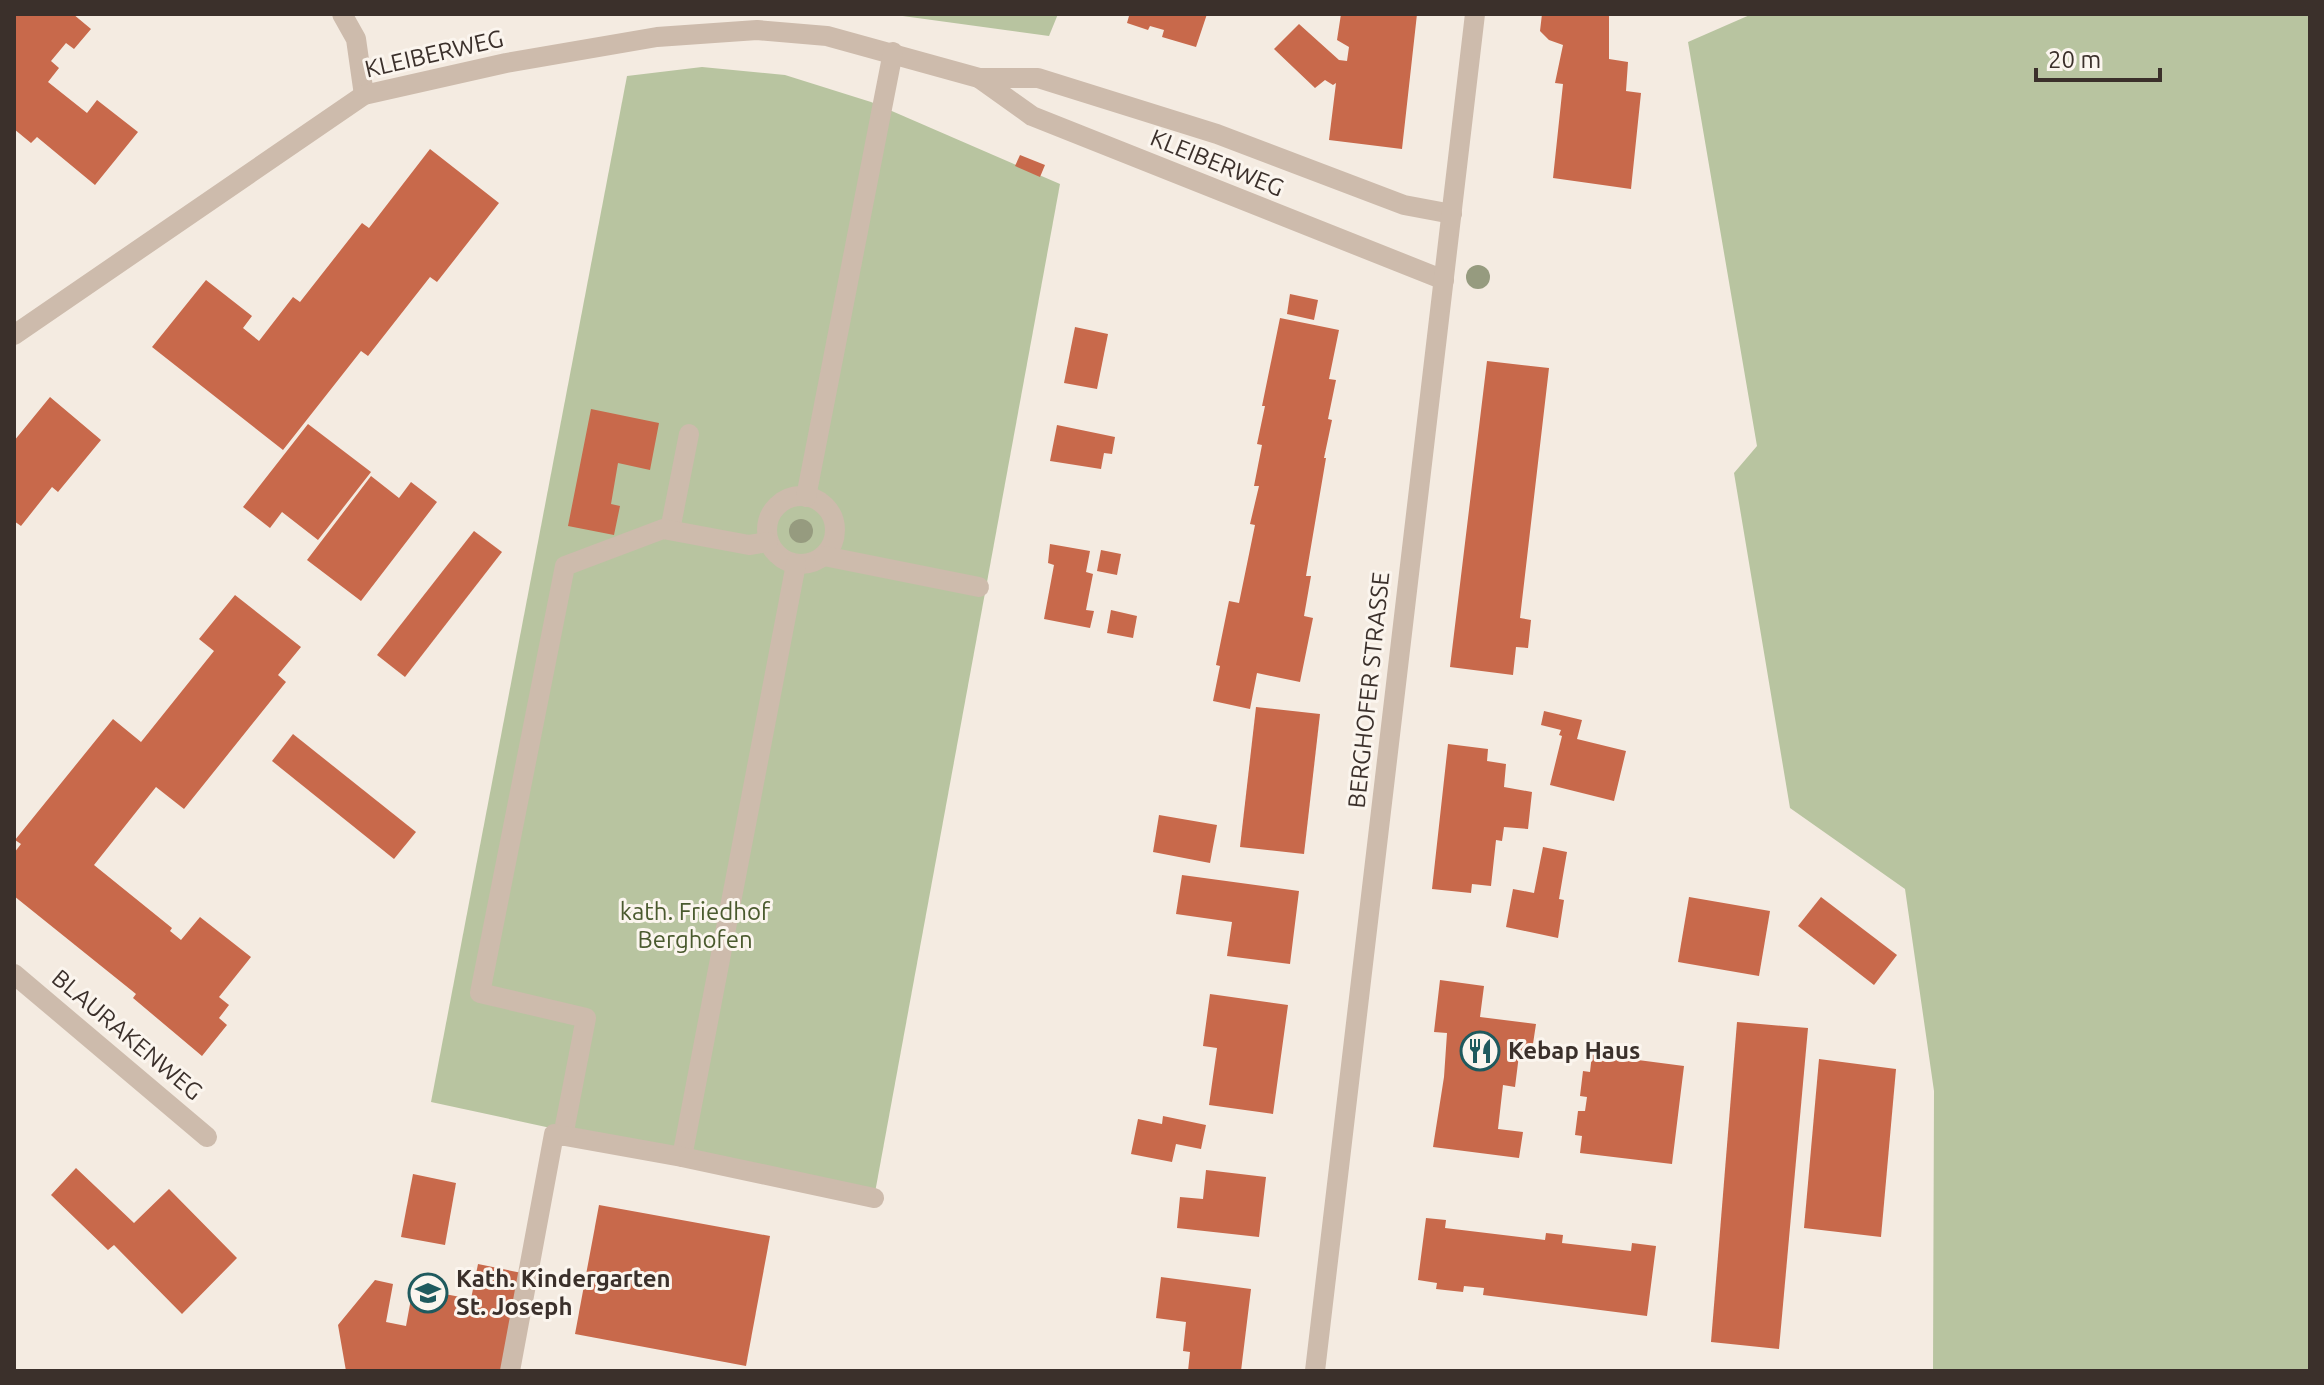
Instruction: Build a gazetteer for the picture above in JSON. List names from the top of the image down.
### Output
{
  "streets": {
    "street": ["KLEIBERWEG", "BERGHOFER STRASSE", "BLAURAKENWEG"]
  },
  "crossings": [
    ["KLEIBERWEG", "BERGHOFER STRASSE"]
  ],
  "parks": ["kath. Friedhof Berghofen"],
  "places": {
    "restaurant": ["Kebap Haus"],
    "school or university": ["Kath. Kindergarten St. Joseph"]
  },
  "scale_bar": "20 m"
}
